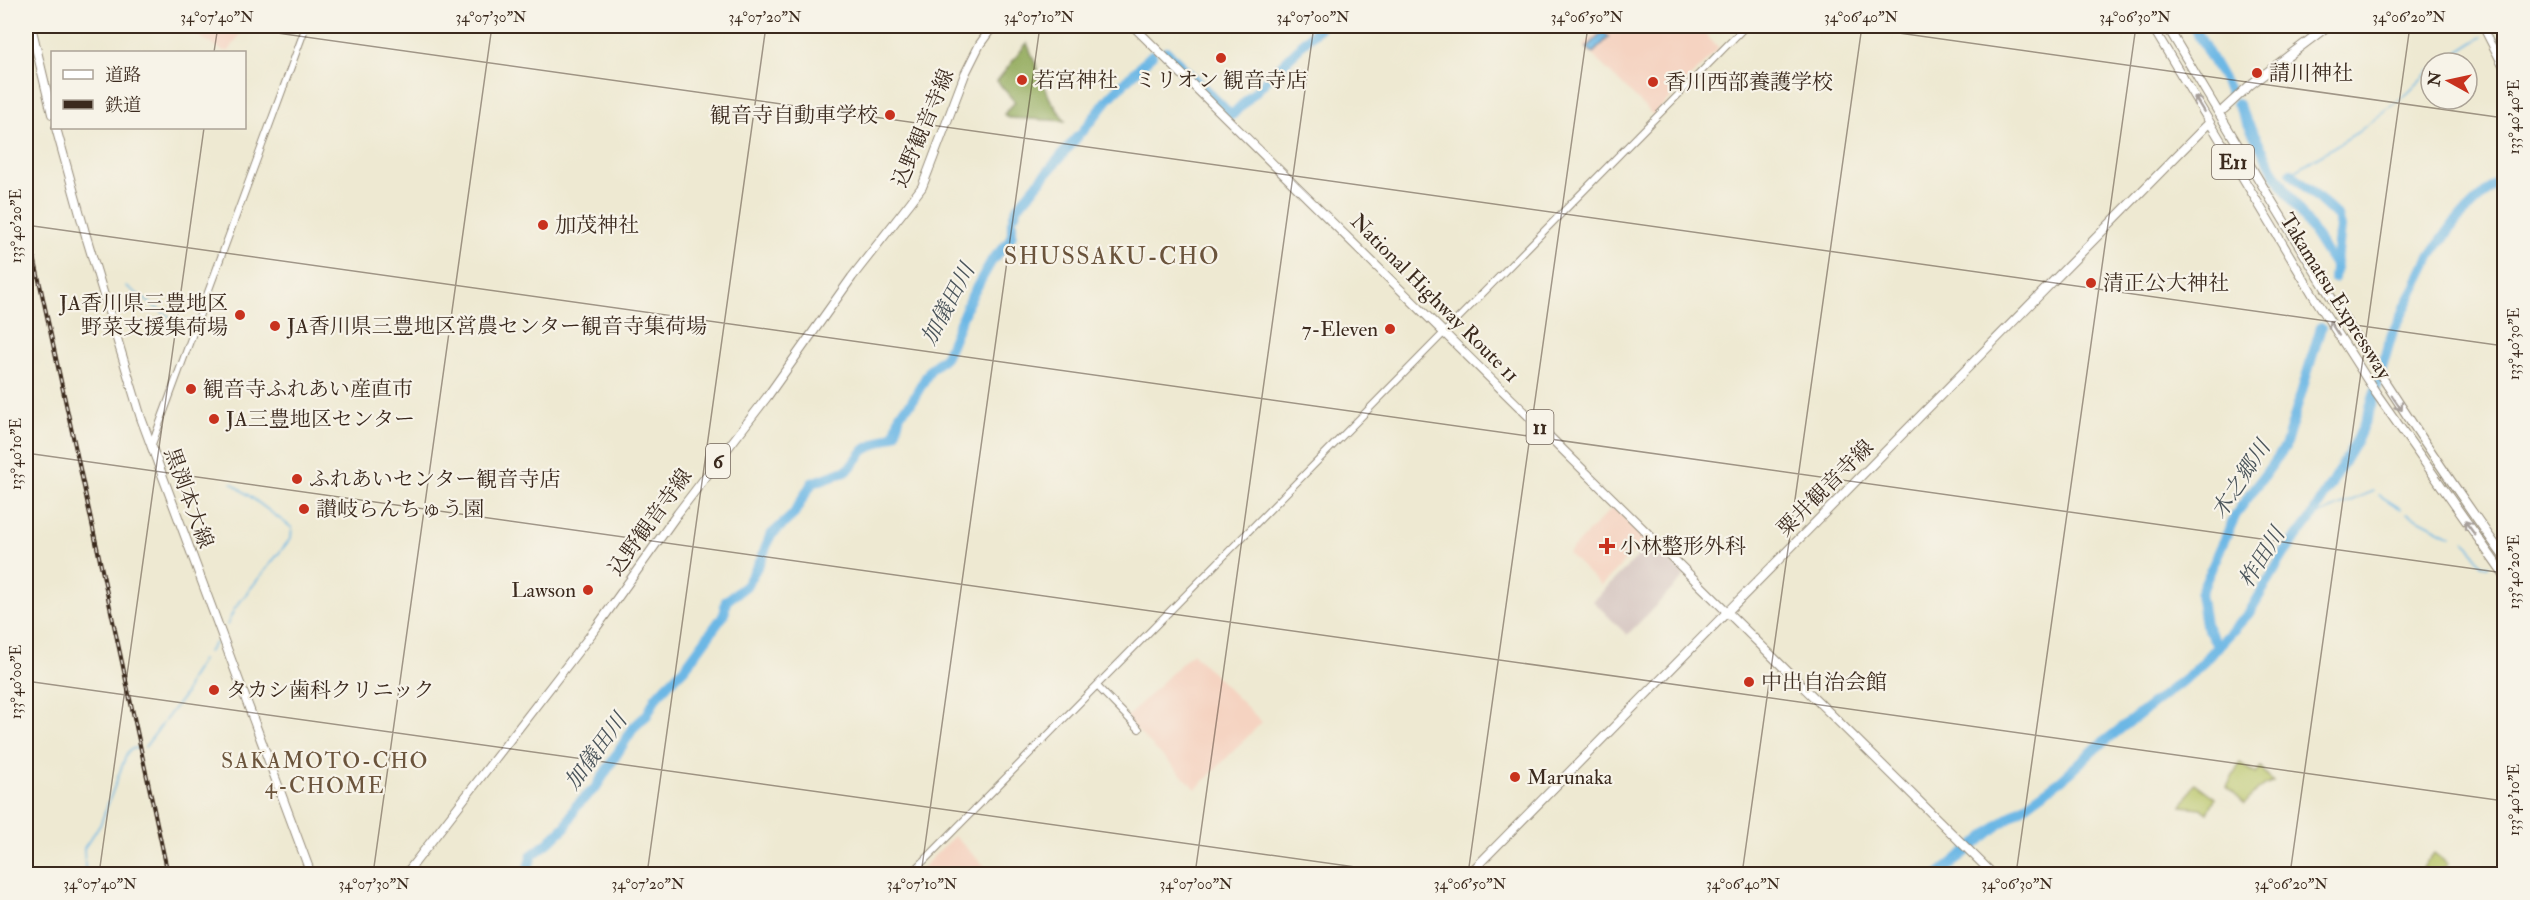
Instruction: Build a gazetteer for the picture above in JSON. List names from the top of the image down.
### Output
{
  "streets": {
    "highway": [
      "E11",
      "Takamatsu Expressway",
      "National Highway Route 11",
      "11"
    ],
    "main road": [
      "込野観音寺線",
      "6",
      "粟井観音寺線",
      "黒渕本大線"
    ]
  },
  "crossings": [
    ["National Highway Route 11", "粟井観音寺線"]
  ],
  "districts": ["SHUSSAKU-CHO", "SAKAMOTO-CHO 4-CHOME"],
  "water": ["加儀田川", "木之郷川", "柞田川"],
  "places": {
    "other": [
      "ミリオン 観音寺店",
      "請川神社",
      "若宮神社",
      "香川西部養護学校",
      "観音寺自動車学校",
      "加茂神社",
      "清正公大神社",
      "JA香川県三豊地区 野菜支援集荷場",
      "JA香川県三豊地区営農センター観音寺集荷場",
      "7-Eleven",
      "観音寺ふれあい産直市",
      "JA三豊地区センター",
      "ふれあいセンター観音寺店",
      "讃岐らんちゅう園",
      "Lawson",
      "中出自治会館",
      "タカシ歯科クリニック",
      "Marunaka"
    ],
    "health": ["小林整形外科"]
  },
  "legend": ["道路", "鉄道"],
  "north": "left",
  "coordinates": [
    "34°07'40\"N",
    "34°07'30\"N",
    "34°07'20\"N",
    "34°07'10\"N",
    "34°07'00\"N",
    "34°06'50\"N",
    "34°06'40\"N",
    "34°06'30\"N",
    "34°06'20\"N",
    "133°40'40\"E",
    "133°40'20\"E",
    "133°40'30\"E",
    "133°40'10\"E",
    "133°40'00\"E"
  ]
}
